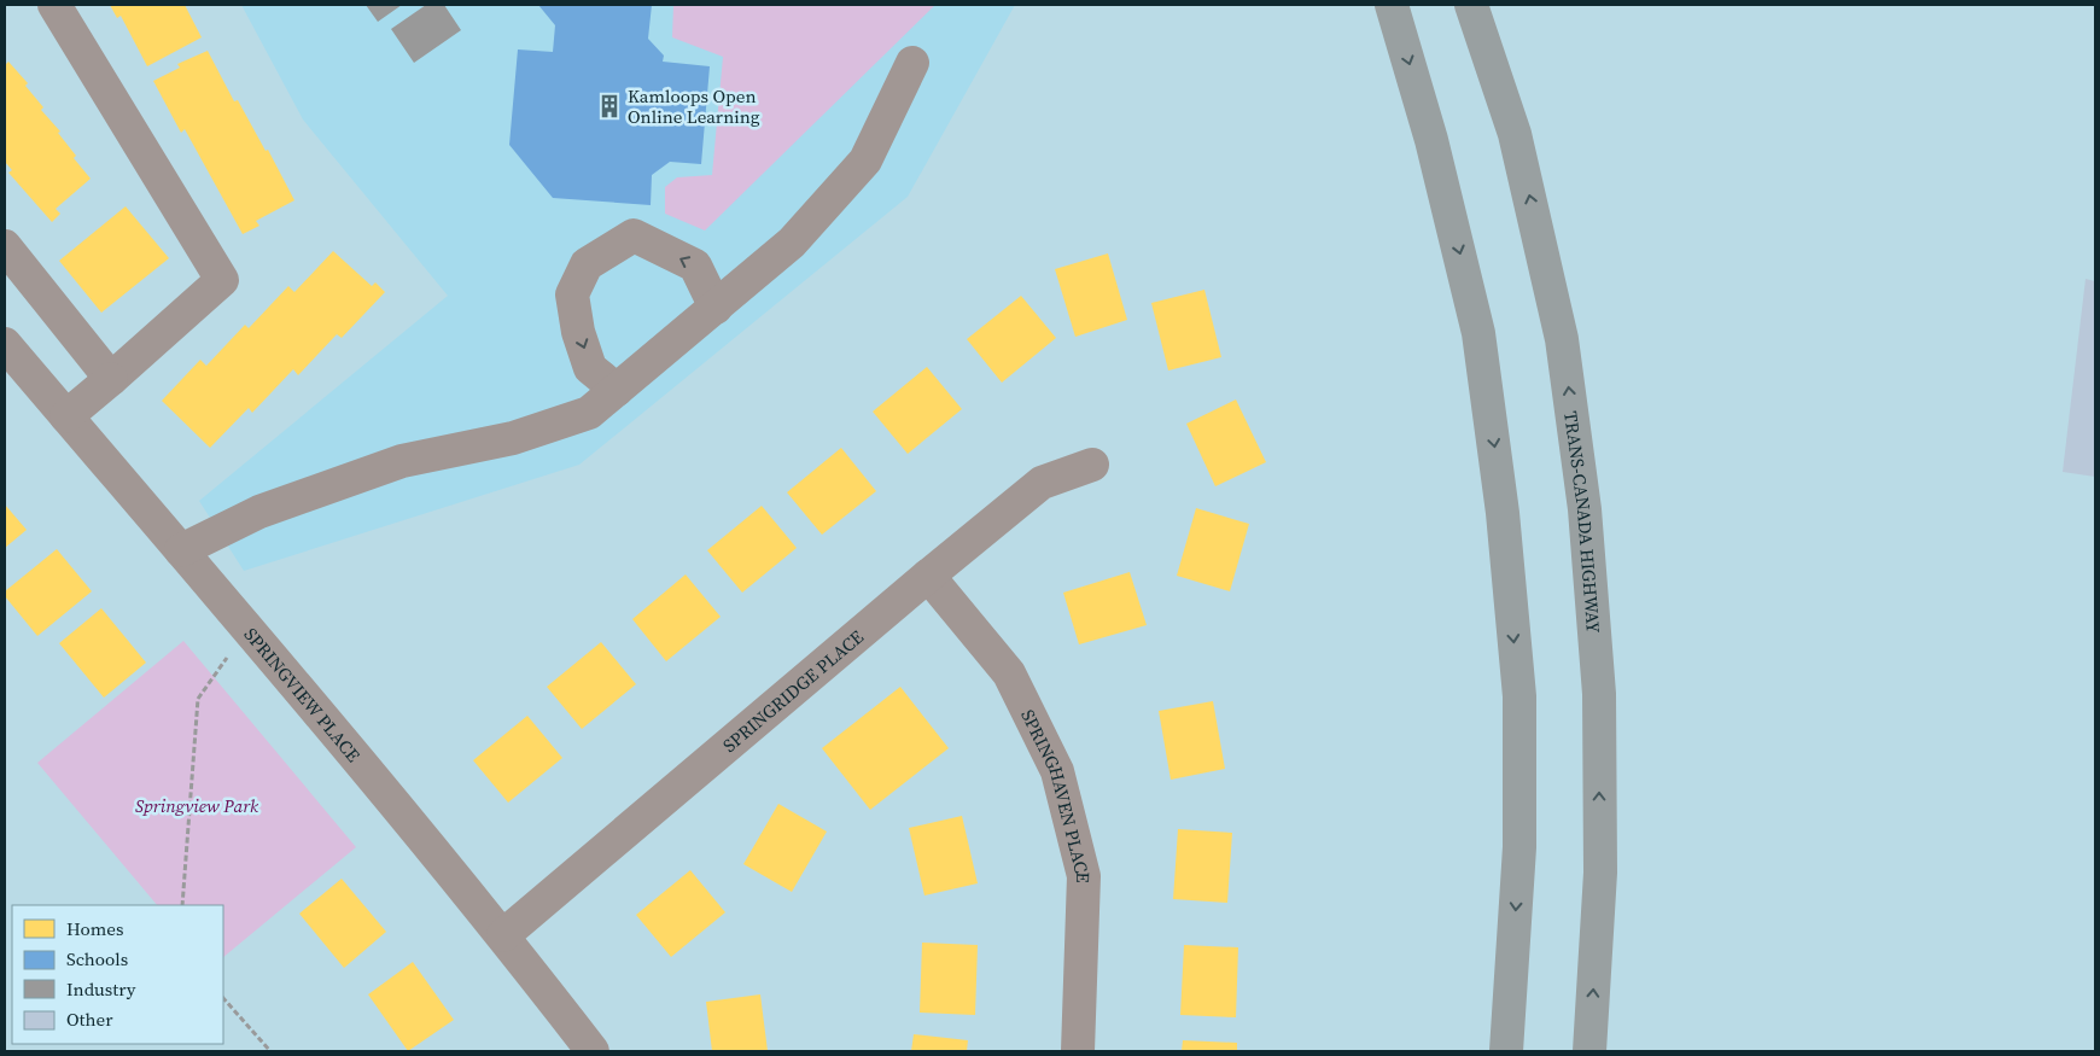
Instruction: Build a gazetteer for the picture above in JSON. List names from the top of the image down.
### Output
{
  "streets": {
    "highway": ["TRANS-CANADA HIGHWAY"],
    "street": ["SPRINGRIDGE PLACE", "SPRINGVIEW PLACE", "SPRINGHAVEN PLACE"]
  },
  "crossings": [
    ["SPRINGRIDGE PLACE", "SPRINGVIEW PLACE"],
    ["SPRINGRIDGE PLACE", "SPRINGHAVEN PLACE"]
  ],
  "parks": ["Springview Park"],
  "places": {
    "building": ["Kamloops Open Online Learning"]
  },
  "legend": [
    "Homes",
    "Schools",
    "Industry",
    "Other"
  ]
}
